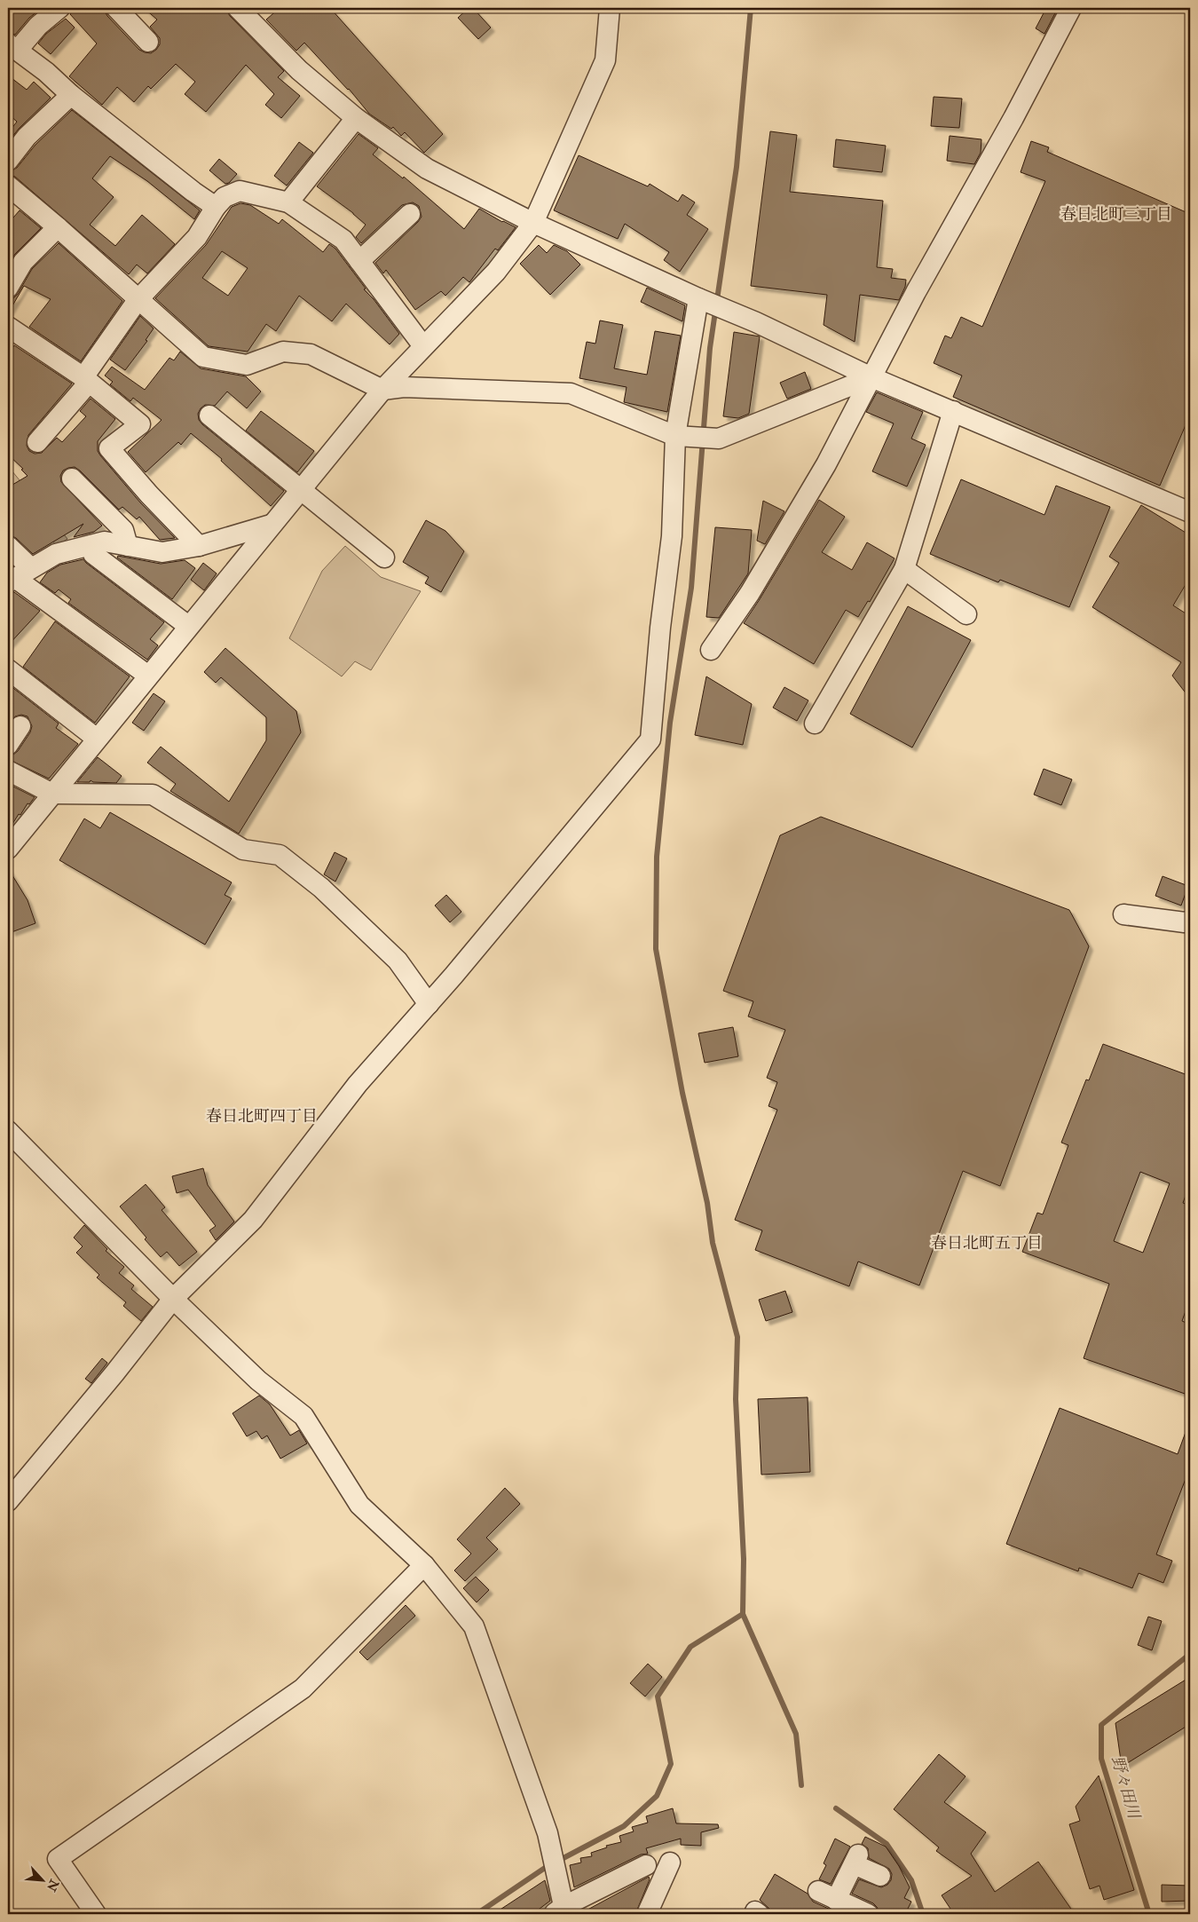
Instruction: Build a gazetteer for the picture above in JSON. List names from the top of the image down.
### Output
{
  "districts": ["春日北町三丁目", "春日北町四丁目", "春日北町五丁目"],
  "water": ["野々田川"],
  "north": "bottom right"
}
